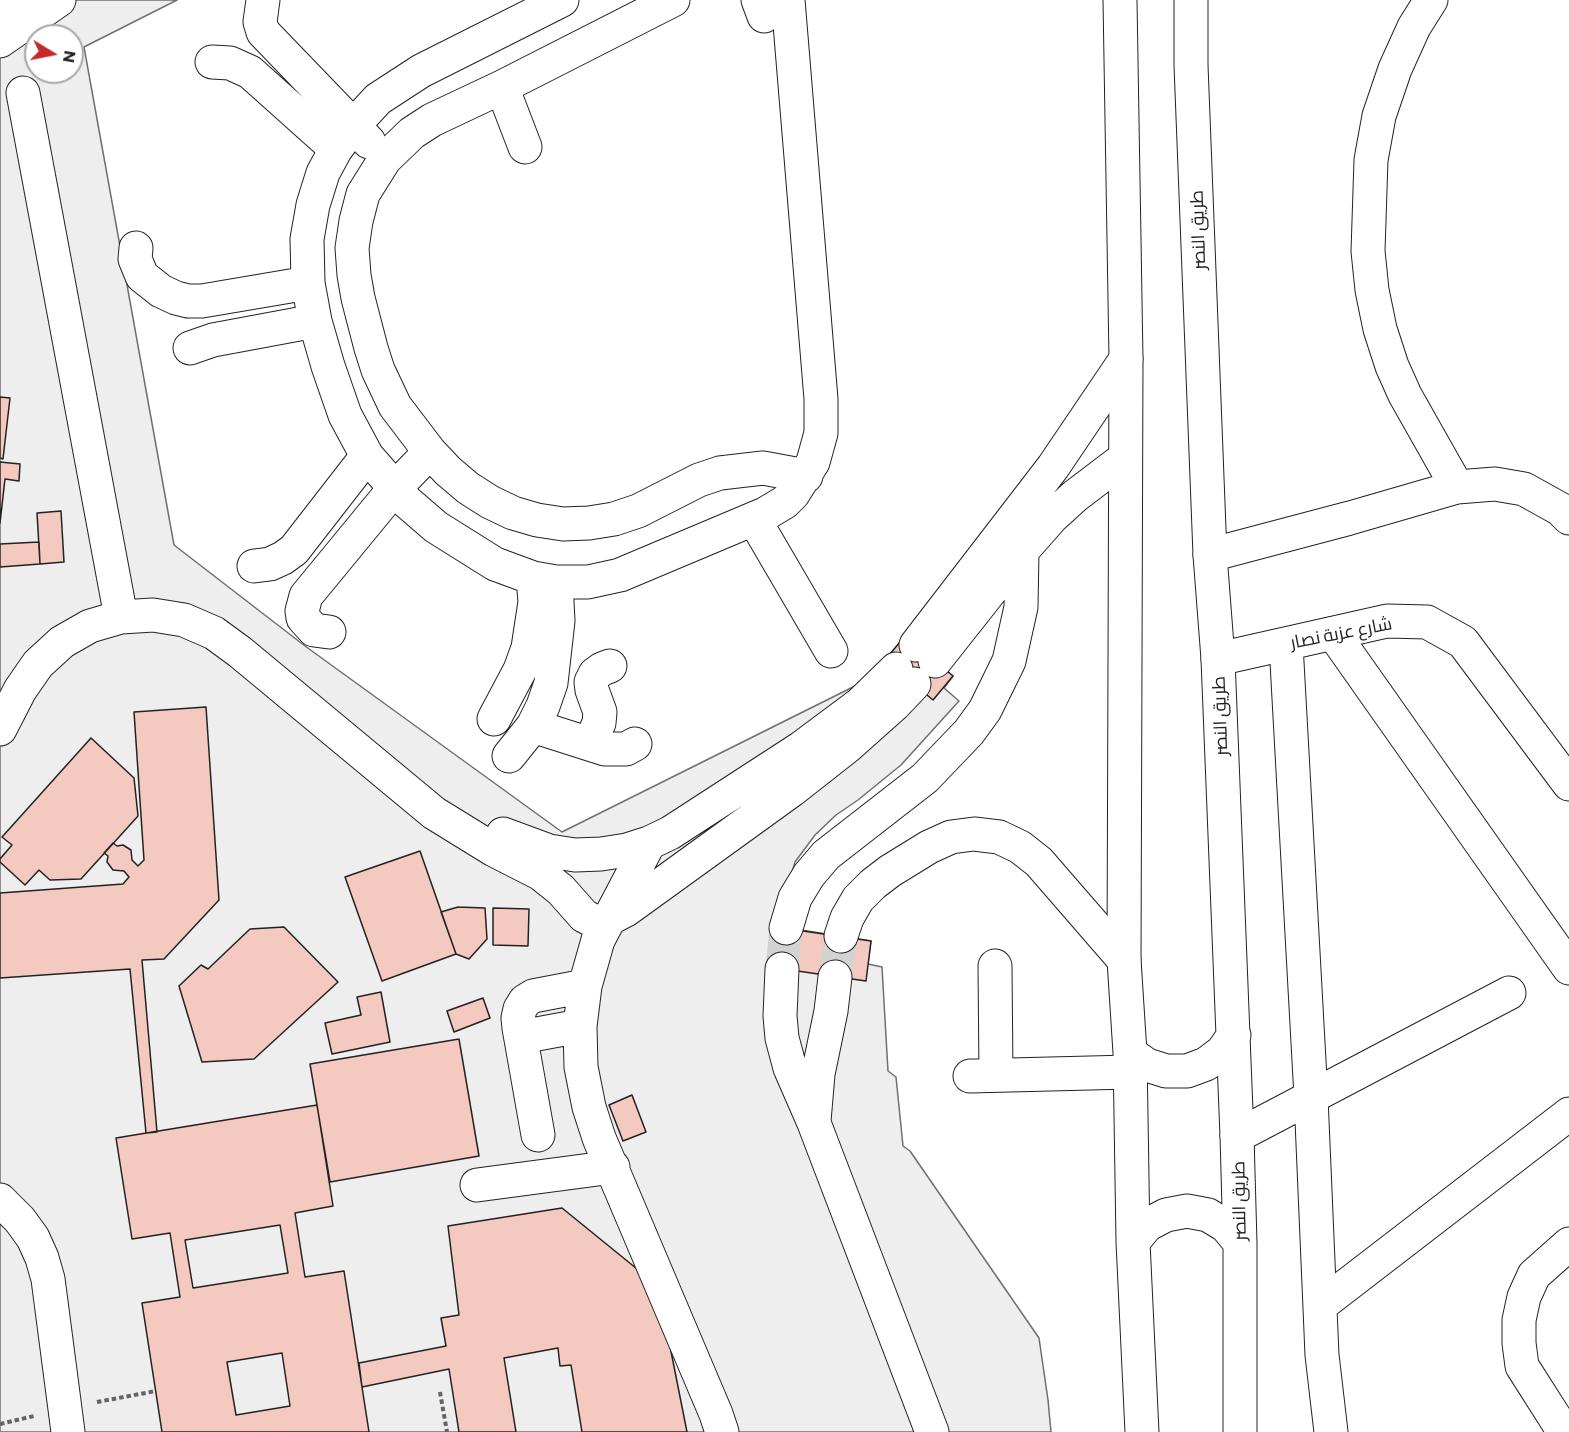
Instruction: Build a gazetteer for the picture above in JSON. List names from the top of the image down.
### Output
{
  "streets": {
    "main road": ["طريق النصر", "شارع عزبة نصار"]
  },
  "crossings": [
    ["طريق النصر", "شارع عزبة نصار"]
  ],
  "north": "right"
}
